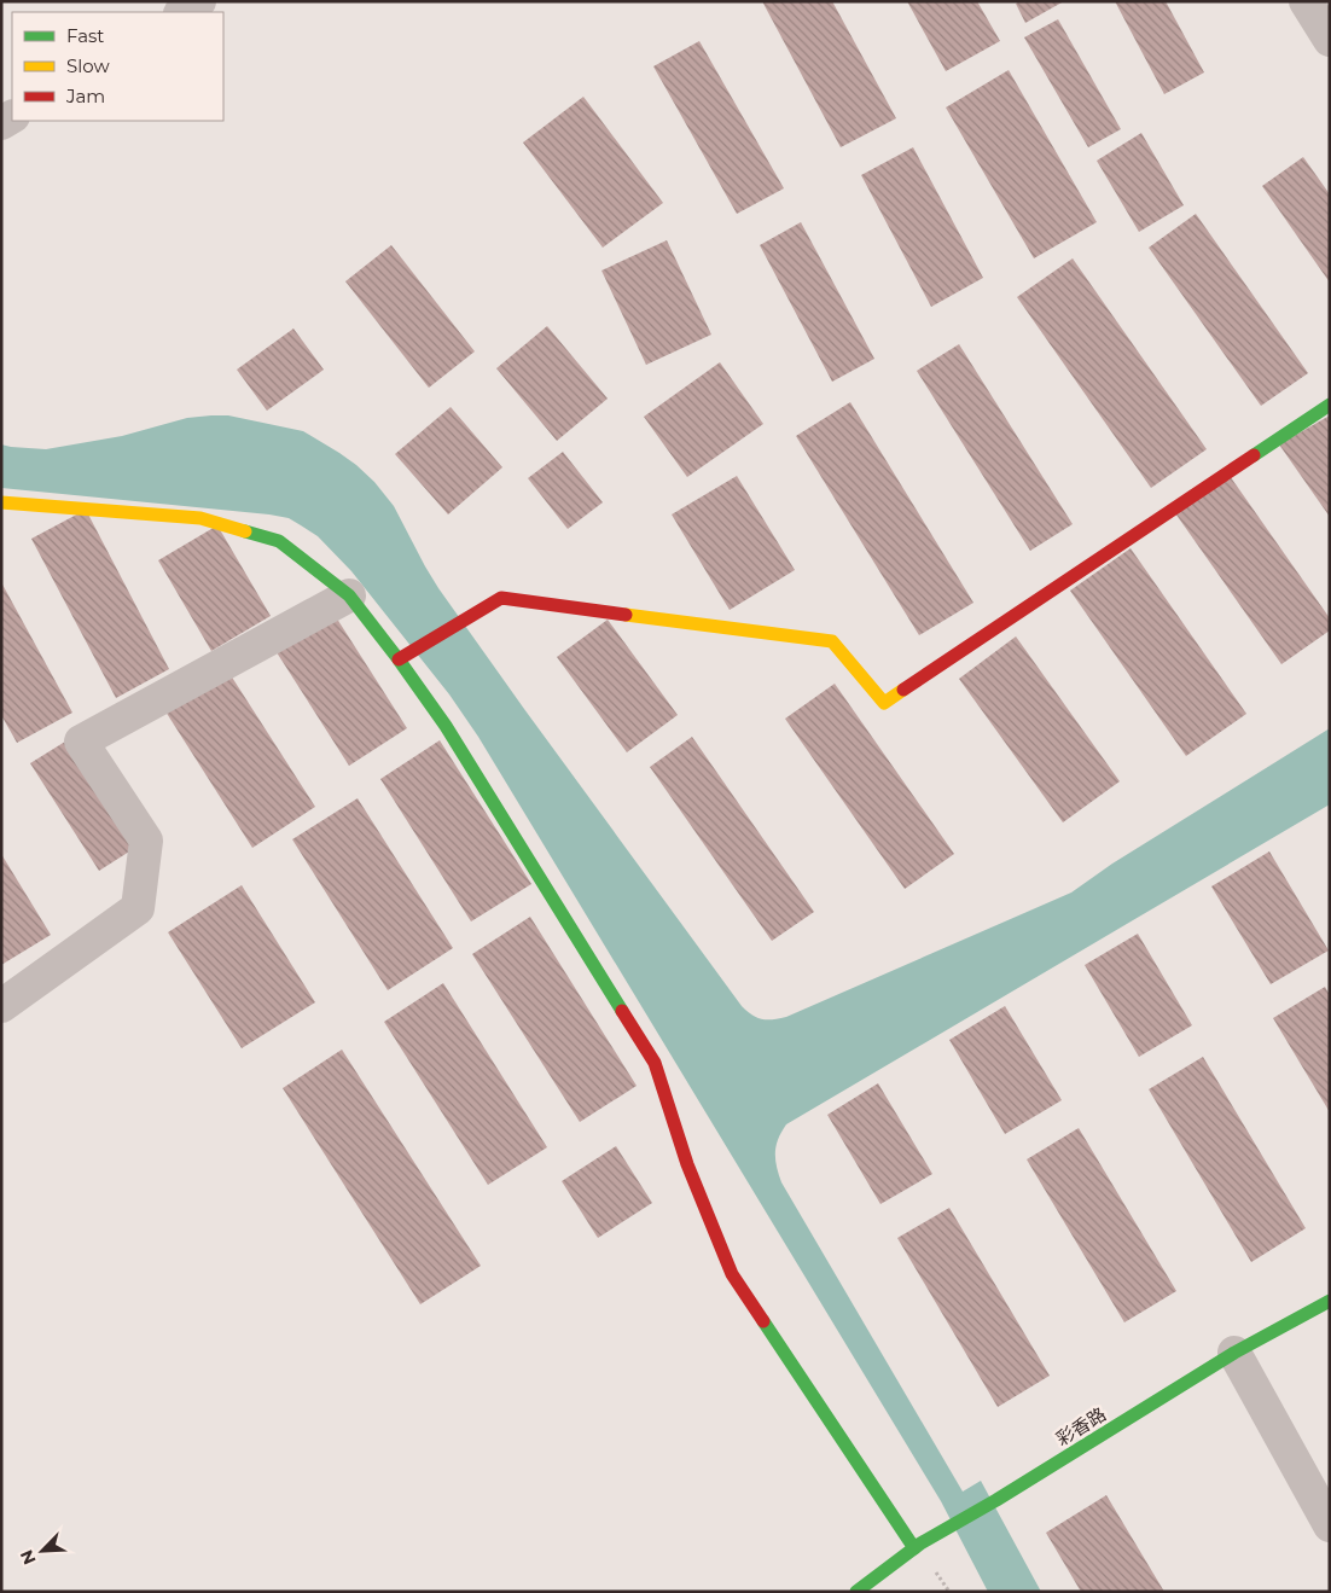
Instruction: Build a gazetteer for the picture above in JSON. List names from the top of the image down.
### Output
{
  "streets": {
    "street": ["彩香路"]
  },
  "legend": ["Fast", "Slow", "Jam"],
  "north": "bottom left"
}
